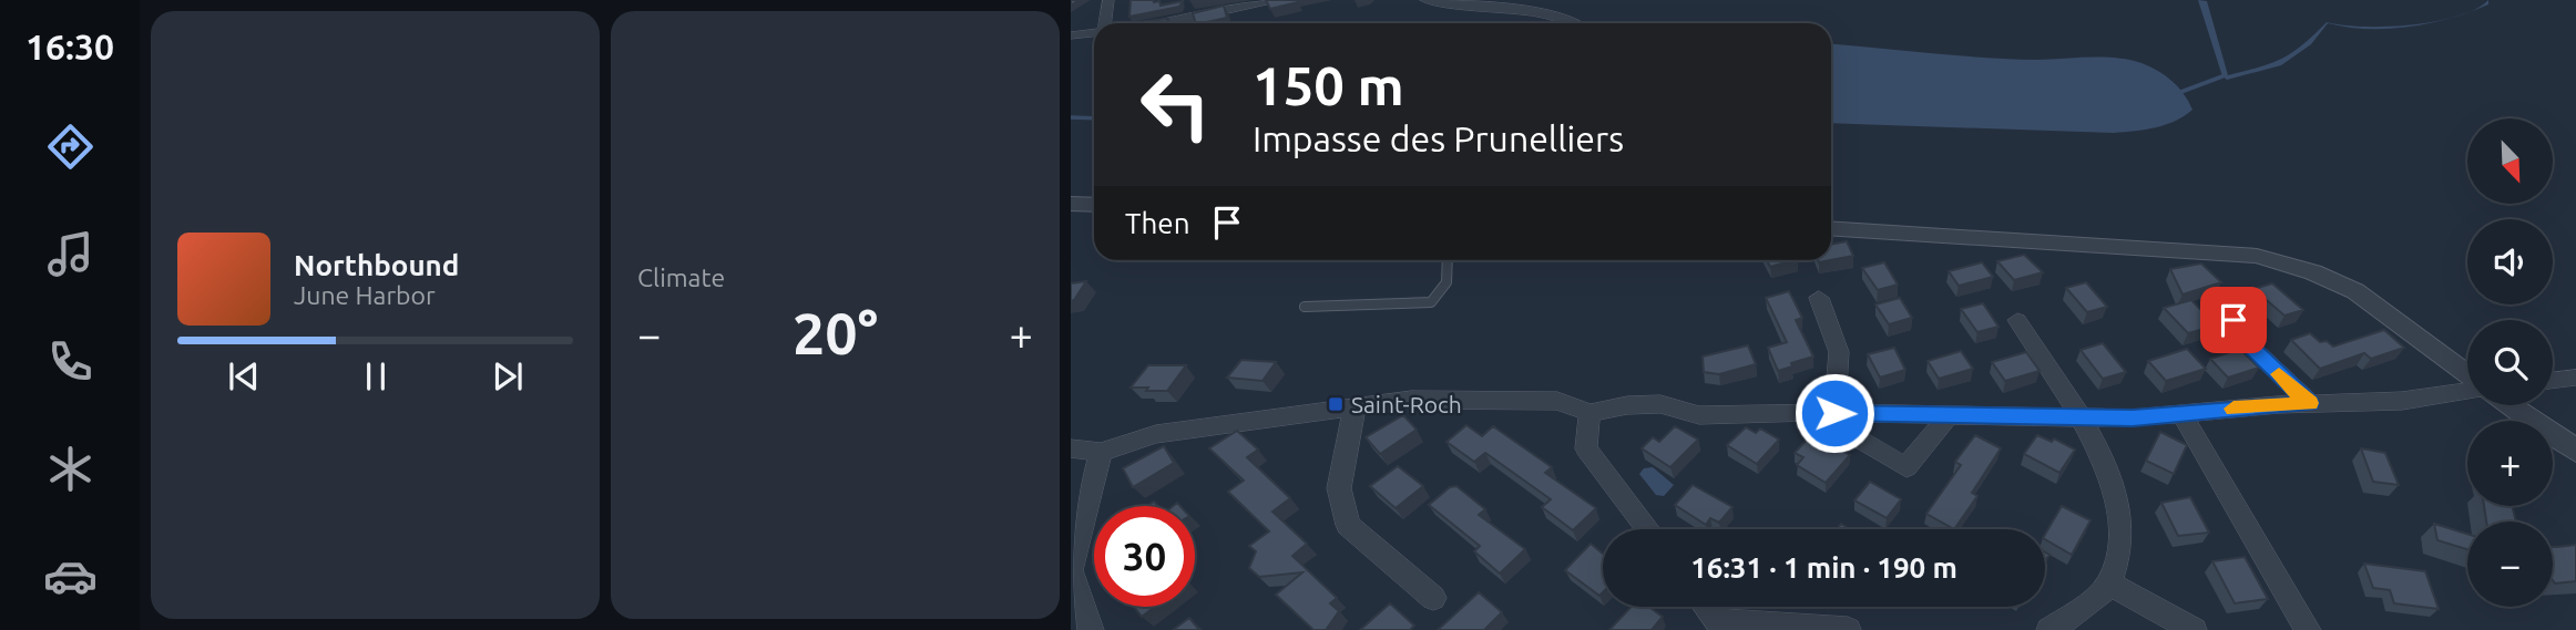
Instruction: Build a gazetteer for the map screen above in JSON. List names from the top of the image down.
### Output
{
  "places": {
    "transit": ["Saint-Roch"]
  },
  "north": "bottom right",
  "page": {
    "tabs": "16:30",
    "tile": "Climate",
    "turn": ["150 m", "Impasse des Prunelliers"],
    "map_buttons": ["+", "−"],
    "then": "Then",
    "song": ["Northbound", "June Harbor"],
    "heat": ["−", "20°", "+"],
    "limit": "30",
    "trip": "16:31 · 1 min · 190 m"
  }
}
